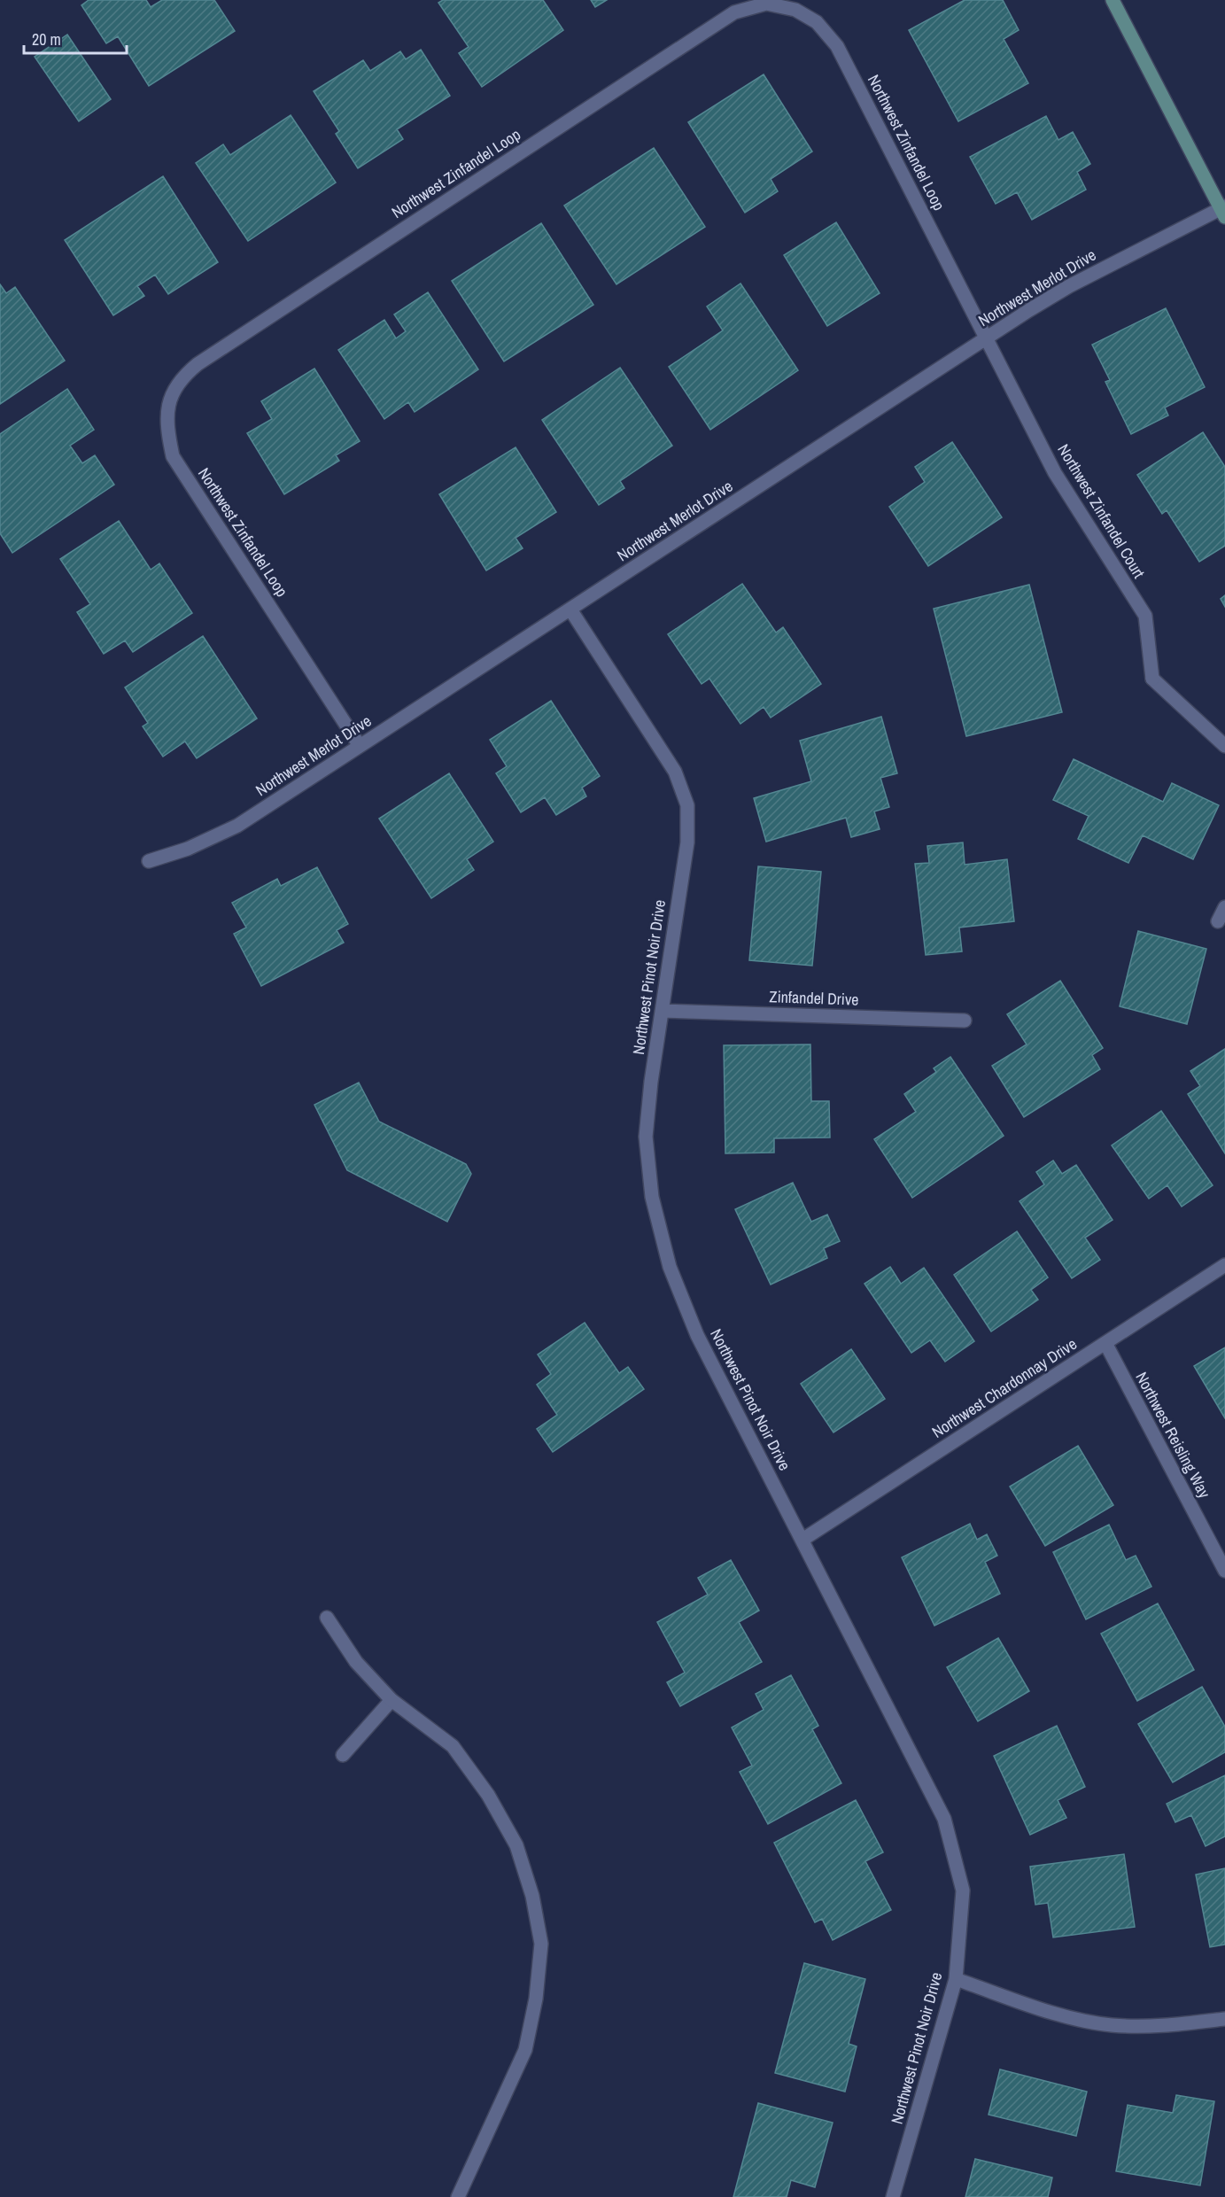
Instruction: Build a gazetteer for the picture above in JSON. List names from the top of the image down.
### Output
{
  "streets": {
    "street": [
      "Northwest Zinfandel Loop",
      "Northwest Merlot Drive",
      "Northwest Zinfandel Court",
      "Northwest Pinot Noir Drive",
      "Zinfandel Drive",
      "Northwest Chardonnay Drive",
      "Northwest Reisling Way"
    ]
  },
  "crossings": [
    ["Northwest Zinfandel Loop", "Northwest Merlot Drive"],
    ["Northwest Zinfandel Loop", "Northwest Zinfandel Court"],
    ["Northwest Merlot Drive", "Northwest Zinfandel Court"],
    ["Northwest Merlot Drive", "Northwest Pinot Noir Drive"],
    ["Northwest Pinot Noir Drive", "Zinfandel Drive"],
    ["Northwest Pinot Noir Drive", "Northwest Chardonnay Drive"],
    ["Northwest Chardonnay Drive", "Northwest Reisling Way"]
  ],
  "scale_bar": "20 m"
}
